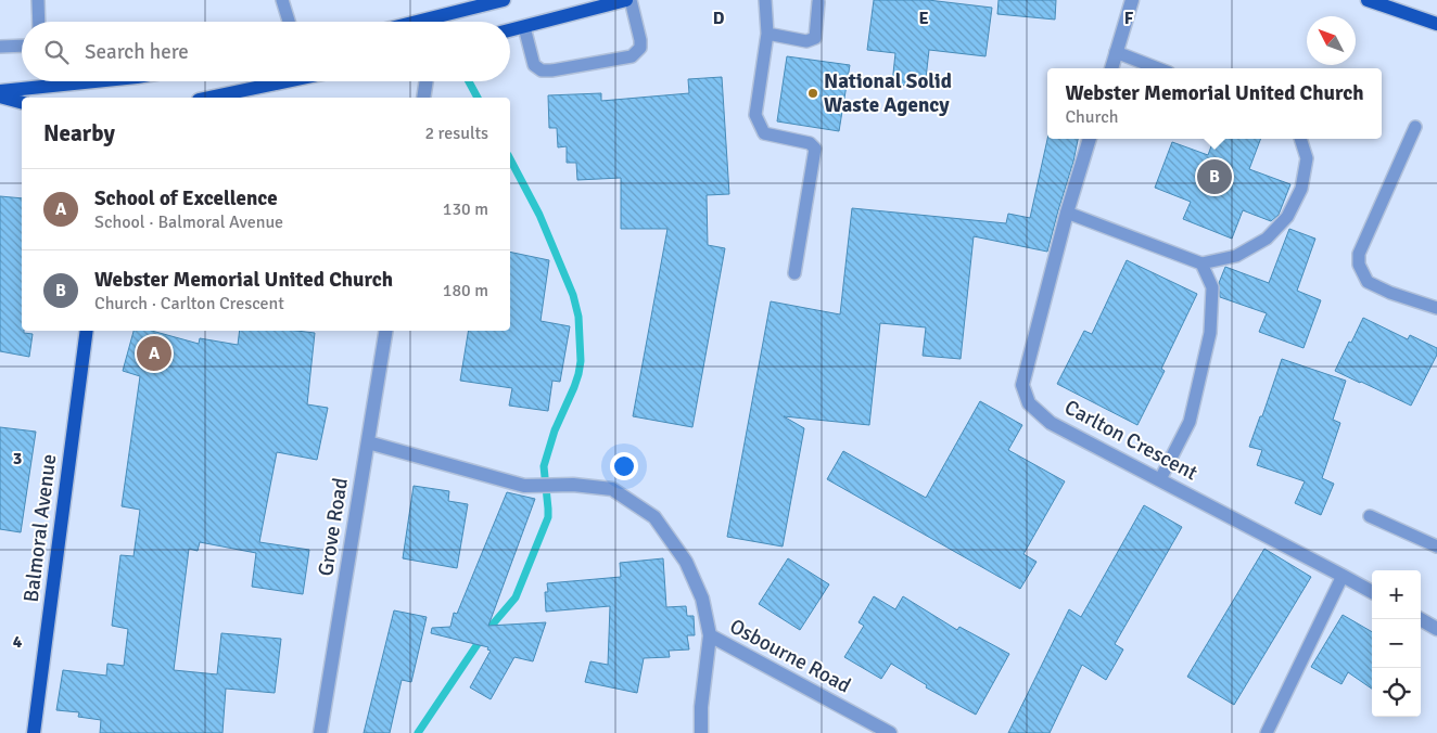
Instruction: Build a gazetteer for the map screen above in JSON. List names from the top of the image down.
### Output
{
  "streets": {
    "main road": ["Balmoral Avenue"],
    "street": ["Carlton Crescent", "Grove Road", "Osbourne Road"]
  },
  "crossings": [
    ["Grove Road", "Osbourne Road"]
  ],
  "places": ["National Solid Waste Agency"],
  "north": "top left",
  "page": {
    "search": "Search here",
    "popup": ["Webster Memorial United Church", "Church"],
    "heading": ["Nearby", "2 results"],
    "pins": ["B", "A"],
    "list": [
      {
        "mark": "A",
        "name": "School of Excellence",
        "note": "School · Balmoral Avenue",
        "value": "130 m"
      },
      {
        "mark": "B",
        "name": "Webster Memorial United Church",
        "note": "Church · Carlton Crescent",
        "value": "180 m"
      }
    ],
    "map_buttons": ["+", "−"]
  },
  "grid": {
    "columns": ["D", "E", "F"],
    "rows": ["3", "4"]
  }
}
